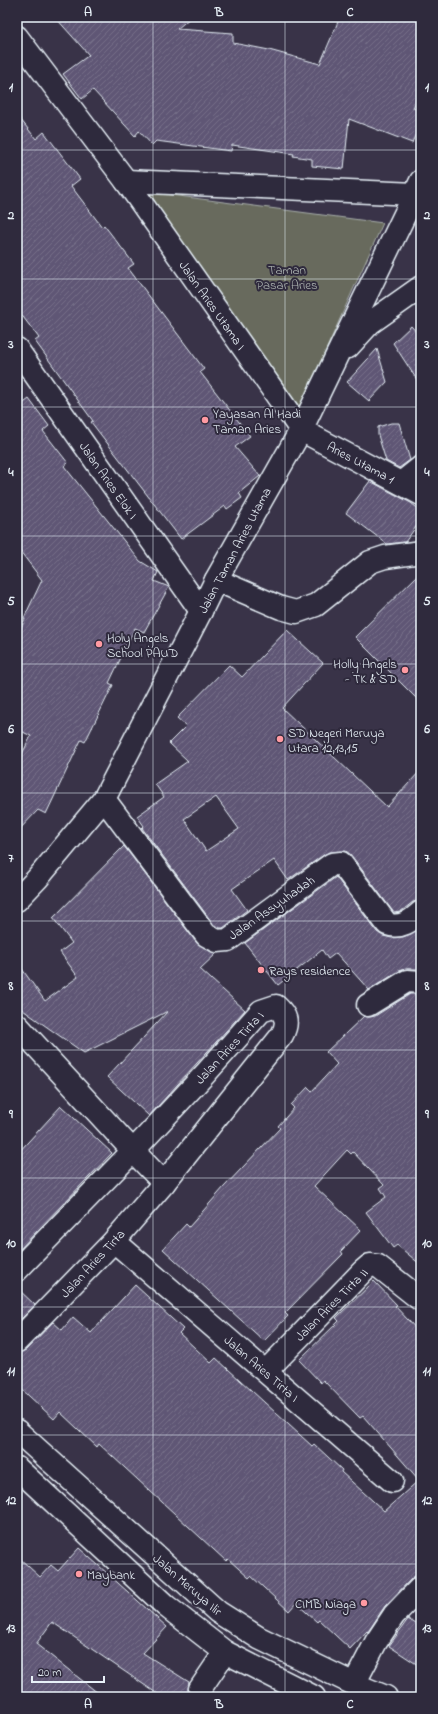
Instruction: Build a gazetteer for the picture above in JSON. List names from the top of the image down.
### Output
{
  "streets": {
    "street": [
      "Jalan Aries Utama I",
      "Aries Utama 1",
      "Jalan Aries Elok I",
      "Jalan Taman Aries Utama",
      "Jalan Assyuhadah",
      "Jalan Aries Tirta I",
      "Jalan Aries Tirta",
      "Jalan Aries Tirta II",
      "Jalan Meruya Ilir"
    ]
  },
  "crossings": [
    ["Jalan Aries Utama I", "Aries Utama 1"],
    ["Jalan Aries Utama I", "Jalan Taman Aries Utama"],
    ["Aries Utama 1", "Jalan Taman Aries Utama"],
    ["Jalan Aries Elok I", "Jalan Taman Aries Utama"],
    ["Jalan Taman Aries Utama", "Jalan Assyuhadah"],
    ["Jalan Aries Tirta I", "Jalan Aries Tirta"],
    ["Jalan Aries Tirta I", "Jalan Aries Tirta II"]
  ],
  "parks": ["Taman Pasar Aries"],
  "places": [
    "Yayasan Al Hadi Taman Aries",
    "Holy Angels School PAUD",
    "Holly Angels - TK & SD",
    "SD Negeri Meruya Utara 12,13,15",
    "Rays residence",
    "Maybank",
    "CIMB Niaga"
  ],
  "scale_bar": "20 m",
  "grid": {
    "columns": ["A", "B", "C"],
    "rows": [
      "1",
      "2",
      "3",
      "4",
      "5",
      "6",
      "7",
      "8",
      "9",
      "10",
      "11",
      "12",
      "13"
    ]
  }
}
